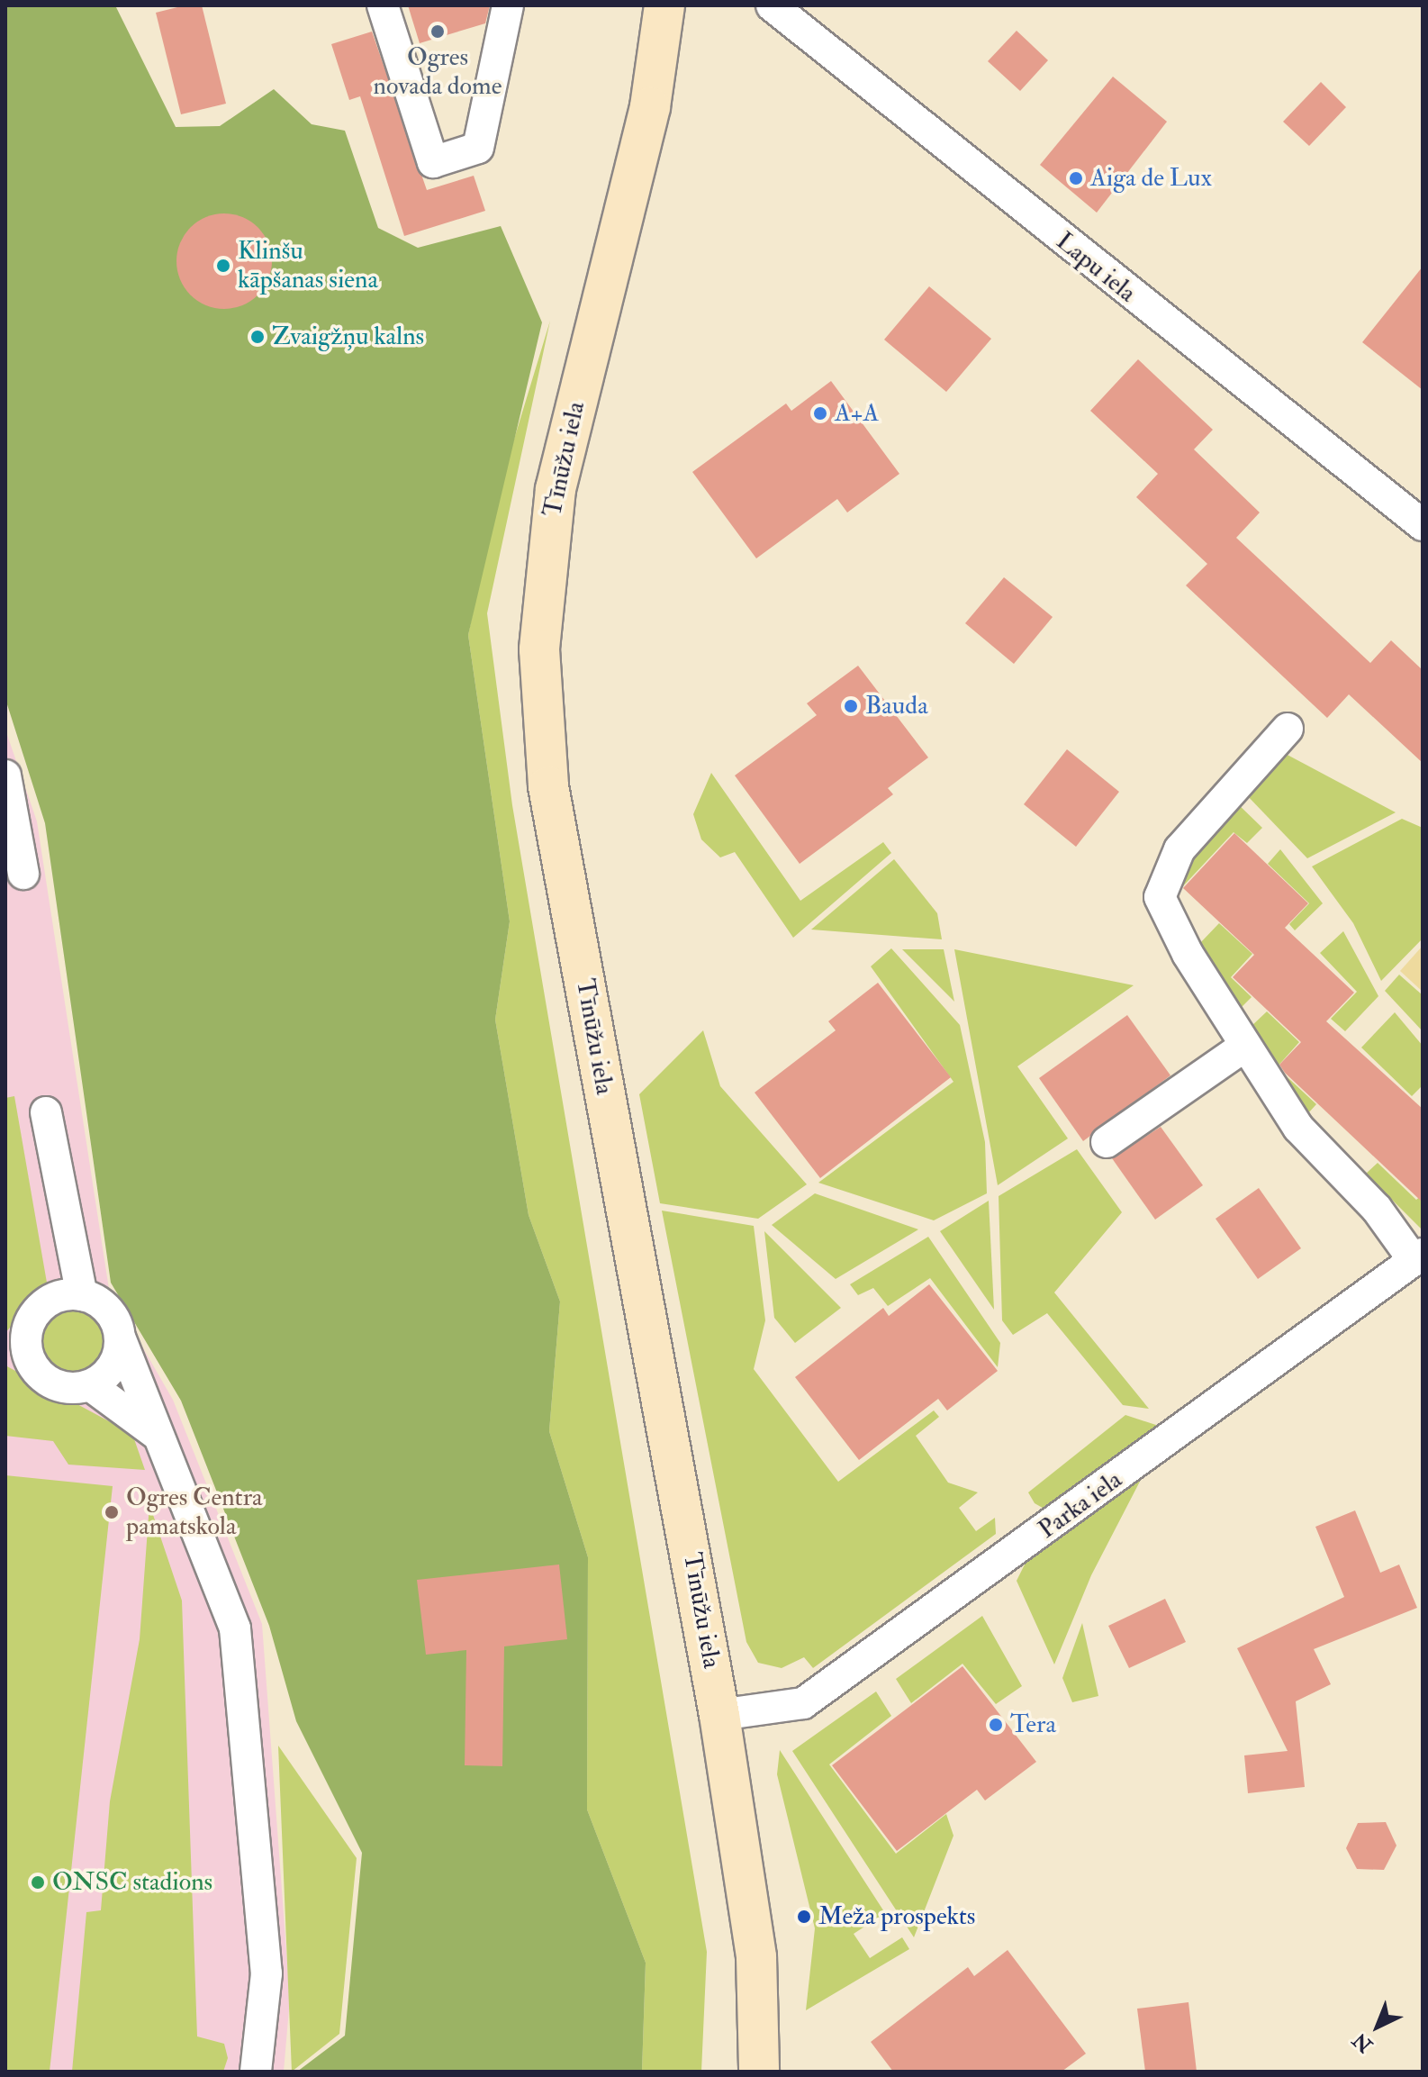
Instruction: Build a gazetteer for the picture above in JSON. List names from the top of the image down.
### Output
{
  "streets": {
    "main road": ["Tīnūžu iela"],
    "street": ["Lapu iela", "Parka iela"]
  },
  "crossings": [
    ["Tīnūžu iela", "Parka iela"]
  ],
  "places": [
    "Ogres novada dome",
    "Aiga de Lux",
    "Klinšu kāpšanas siena",
    "Zvaigžņu kalns",
    "A+A",
    "Bauda",
    "Ogres Centra pamatskola",
    "Tera",
    "ONSC stadions",
    "Meža prospekts"
  ],
  "north": "bottom left"
}
